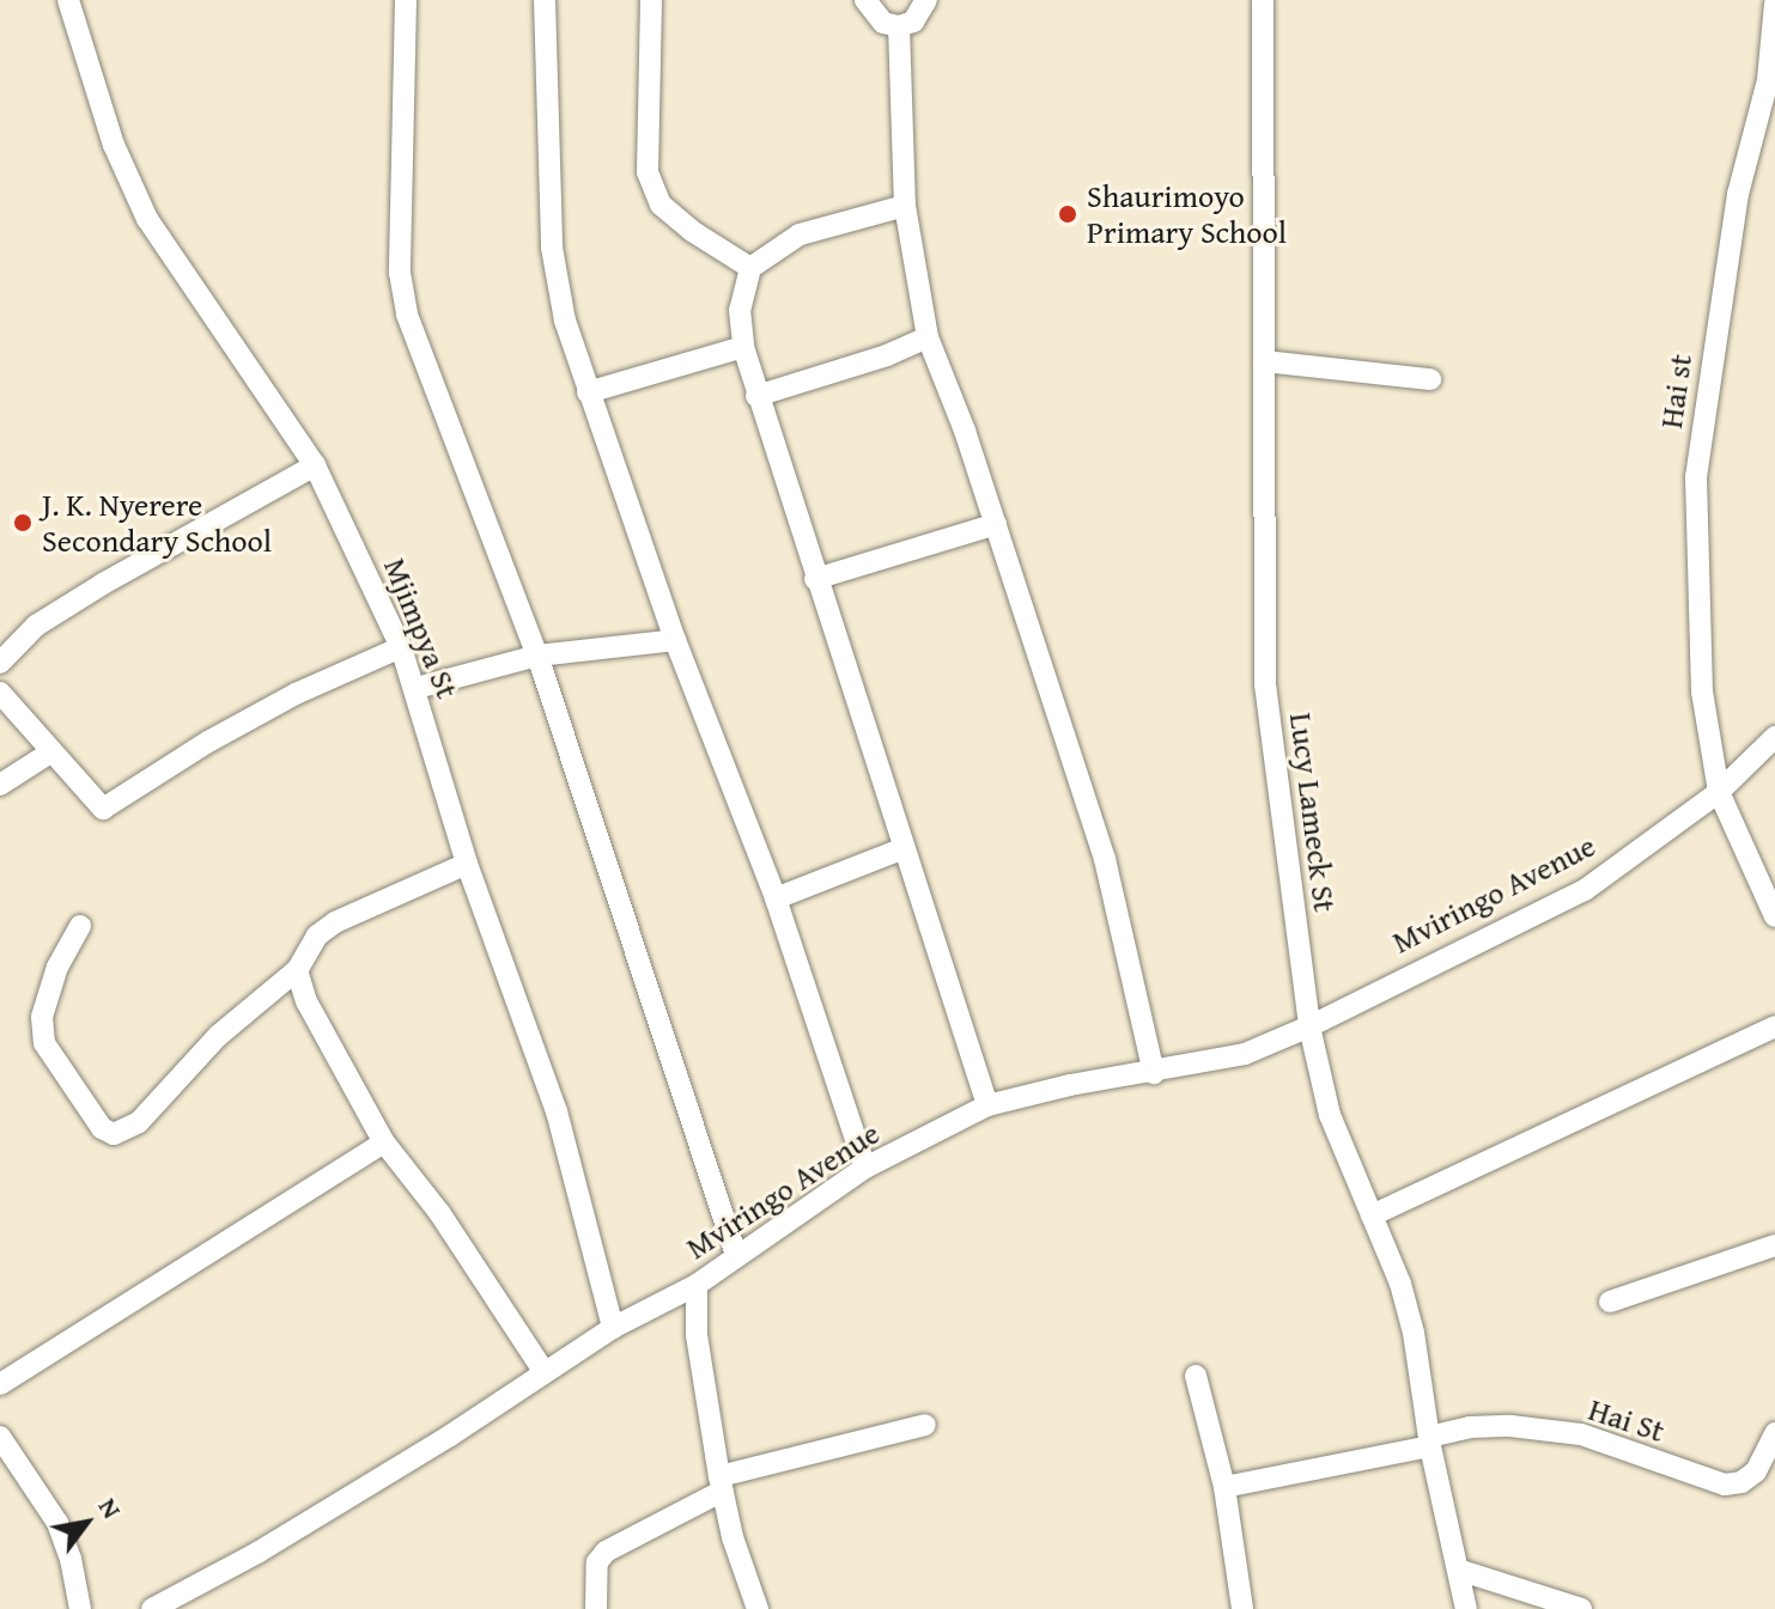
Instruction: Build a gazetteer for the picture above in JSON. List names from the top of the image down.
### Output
{
  "streets": {
    "street": [
      "Hai st",
      "Mjimpya St",
      "Lucy Lameck St",
      "Mviringo Avenue",
      "Hai St"
    ]
  },
  "crossings": [
    ["Hai st", "Mviringo Avenue"],
    ["Mjimpya St", "Mviringo Avenue"],
    ["Lucy Lameck St", "Mviringo Avenue"],
    ["Lucy Lameck St", "Hai St"]
  ],
  "places": ["Shaurimoyo Primary School", "J. K. Nyerere Secondary School"],
  "north": "top right"
}
